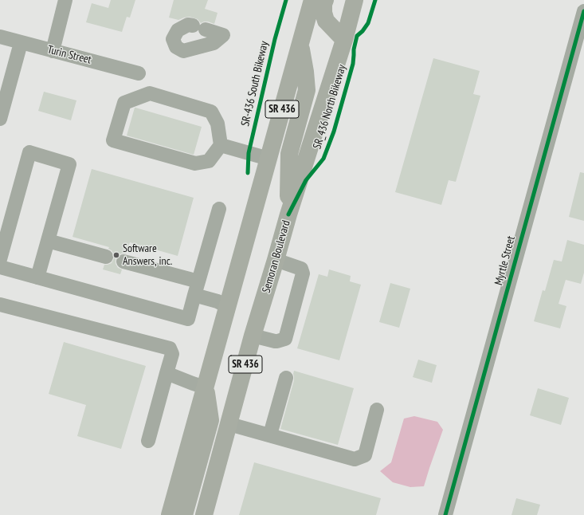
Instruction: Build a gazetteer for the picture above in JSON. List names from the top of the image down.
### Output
{
  "streets": {
    "main road": ["SR 436", "Semoran Boulevard"],
    "street": ["Turin Street", "Myrtle Street"],
    "cycle path": ["SR-436 South Bikeway", "SR_436 North Bikeway"]
  },
  "places": ["Software Answers, inc."]
}
